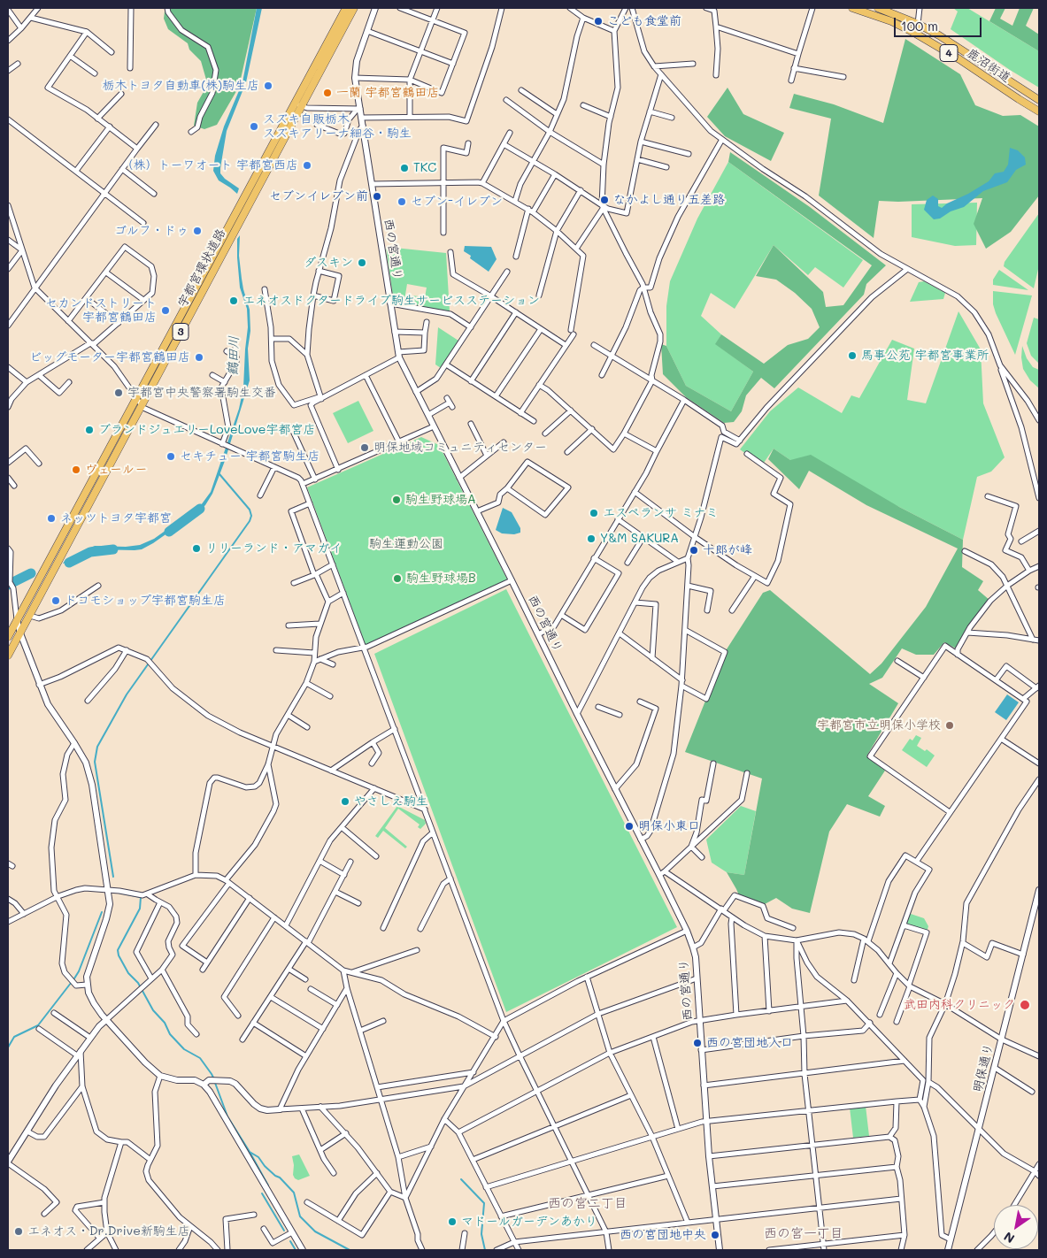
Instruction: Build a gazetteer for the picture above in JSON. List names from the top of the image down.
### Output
{
  "streets": {
    "main road": [
      "4",
      "鹿沼街道",
      "宇都宮環状道路",
      "3"
    ],
    "street": ["西の宮通り", "明保通り"]
  },
  "crossings": [
    ["宇都宮環状道路", "3"]
  ],
  "districts": ["西の宮二丁目", "西の宮一丁目"],
  "water": ["鶴田川"],
  "parks": ["駒生運動公園"],
  "places": [
    "こども食堂前",
    "栃木トヨタ自動車(株)駒生店",
    "一蘭 宇都宮鶴田店",
    "スズキ自販栃木 スズキアリーナ細谷・駒生",
    "（株）トーワオート 宇都宮西店",
    "TKC",
    "セブンイレブン前",
    "なかよし通り五差路",
    "セブン-イレブン",
    "ゴルフ・ドゥ",
    "ダスキン",
    "エネオスドクタードライブ駒生サービスステーション",
    "セカンドストリート 宇都宮鶴田店",
    "馬事公苑 宇都宮事業所",
    "ビッグモーター宇都宮鶴田店",
    "宇都宮中央警察署駒生交番",
    "ブランドジュエリーLoveLove宇都宮店",
    "明保地域コミュニティセンター",
    "セキチュー 宇都宮駒生店",
    "ヴェールー",
    "駒生野球場A",
    "エスペランサ ミナミ",
    "ネッツトヨタ宇都宮",
    "Y&M SAKURA",
    "リリーランド・アマガイ",
    "十郎が峰",
    "駒生野球場B",
    "ドコモショップ宇都宮駒生店",
    "宇都宮市立明保小学校",
    "やさしえ駒生",
    "明保小東口",
    "武田内科クリニック",
    "西の宮団地入口",
    "マドールガーデンあかり",
    "エネオス・Dr.Drive新駒生店",
    "西の宮団地中央"
  ],
  "scale_bar": "100 m",
  "north": "bottom left"
}
